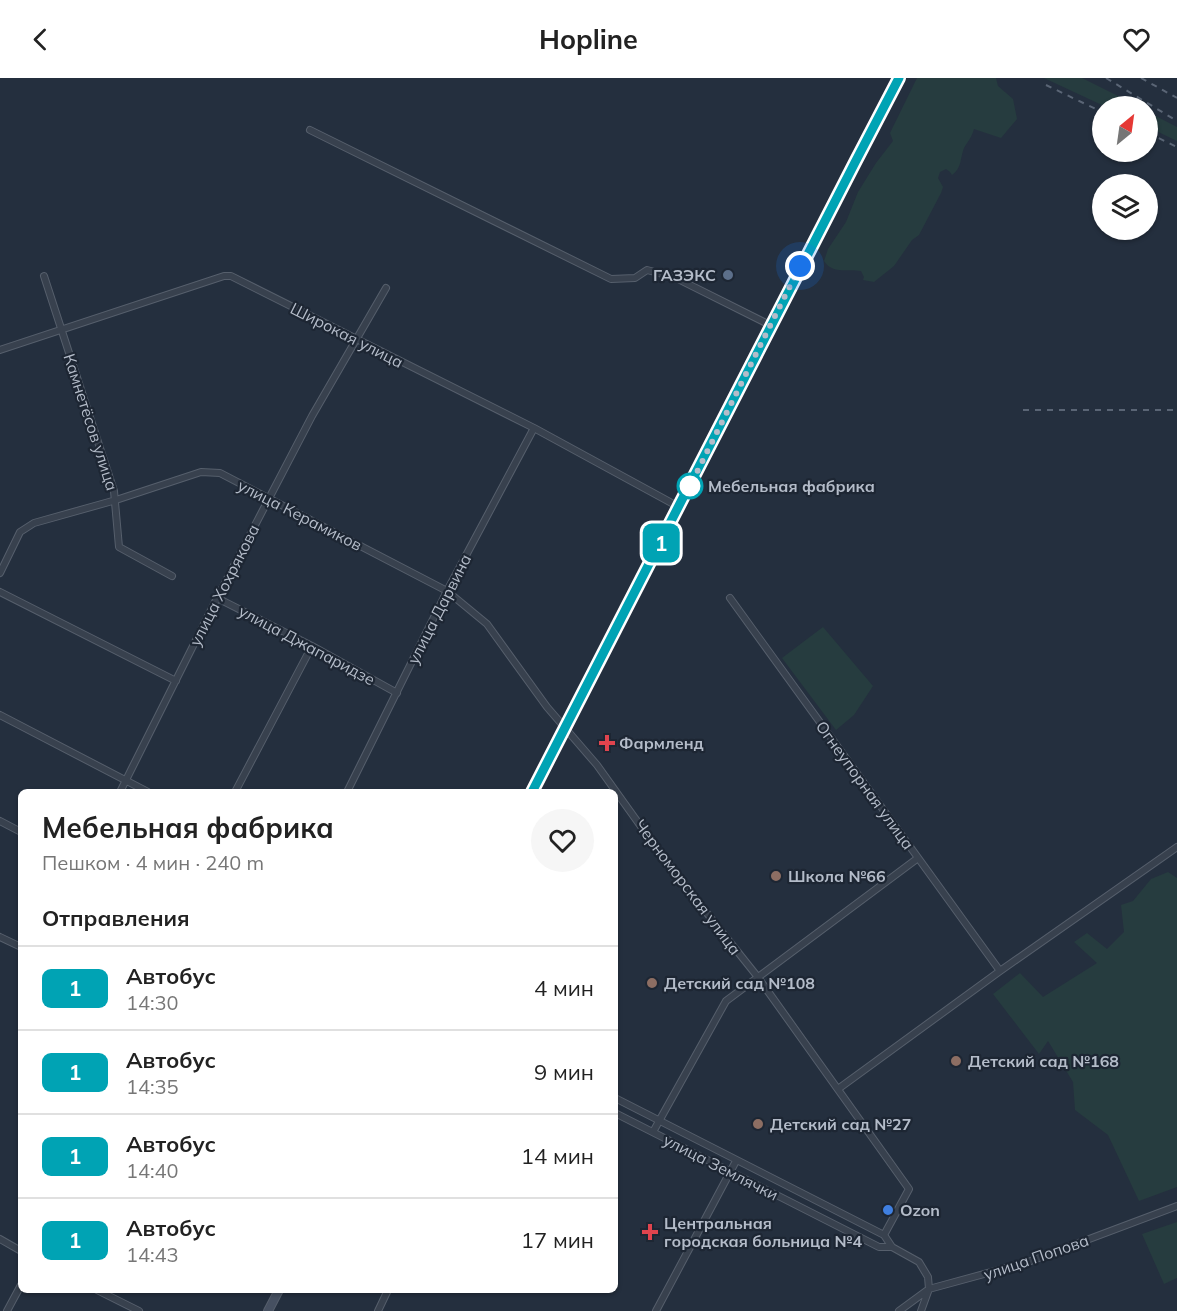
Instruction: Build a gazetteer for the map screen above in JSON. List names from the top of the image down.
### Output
{
  "streets": {
    "street": [
      "Широкая улица",
      "Камнетёсов улица",
      "улица Керамиков",
      "улица Хохрякова",
      "улица Дарвина",
      "улица Джапаридзе",
      "Огнеупорная улица",
      "Черноморская улица",
      "улица Землячки",
      "улица Попова"
    ]
  },
  "crossings": [
    ["Широкая улица", "Камнетёсов улица"],
    ["Широкая улица", "улица Хохрякова"],
    ["Широкая улица", "улица Дарвина"],
    ["Камнетёсов улица", "улица Керамиков"],
    ["улица Керамиков", "улица Хохрякова"],
    ["улица Керамиков", "улица Дарвина"],
    ["улица Керамиков", "Черноморская улица"],
    ["улица Хохрякова", "улица Джапаридзе"],
    ["улица Дарвина", "улица Джапаридзе"],
    ["Черноморская улица", "улица Землячки"]
  ],
  "places": {
    "other": [
      "ГАЗЭКС",
      "Мебельная фабрика",
      "Школа №66",
      "Детский сад №108",
      "Детский сад №168",
      "Детский сад №27",
      "Ozon"
    ],
    "health": ["Фармленд", "Центральная городская больница №4"]
  },
  "lines": ["bus line 1"],
  "north": "top right",
  "page": {
    "header": "Hopline",
    "on_map": "1",
    "heading": [
      ["Мебельная фабрика", "Пешком · 4 мин · 240 m"],
      "Отправления"
    ],
    "list": [
      {
        "mark": "1",
        "name": "Автобус",
        "note": "14:30",
        "value": "4 мин"
      },
      {
        "mark": "1",
        "name": "Автобус",
        "note": "14:35",
        "value": "9 мин"
      },
      {
        "mark": "1",
        "name": "Автобус",
        "note": "14:40",
        "value": "14 мин"
      },
      {
        "mark": "1",
        "name": "Автобус",
        "note": "14:43",
        "value": "17 мин"
      }
    ]
  }
}
